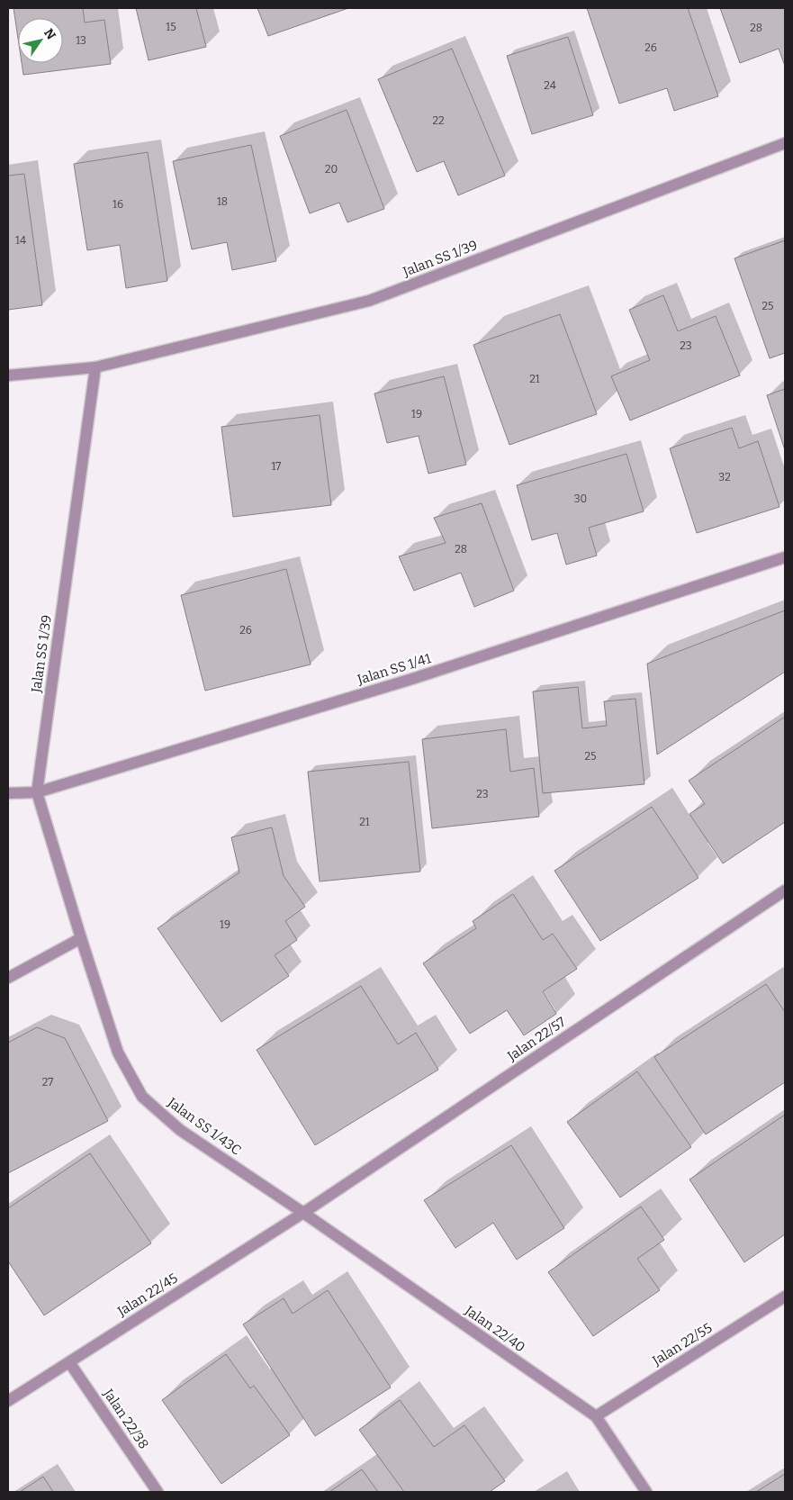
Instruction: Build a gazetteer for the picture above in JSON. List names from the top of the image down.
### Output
{
  "streets": {
    "street": [
      "Jalan SS 1/39",
      "Jalan SS 1/41",
      "Jalan 22/57",
      "Jalan SS 1/43C",
      "Jalan 22/45",
      "Jalan 22/40",
      "Jalan 22/55",
      "Jalan 22/38"
    ]
  },
  "crossings": [
    ["Jalan SS 1/39", "Jalan SS 1/41"],
    ["Jalan SS 1/39", "Jalan SS 1/43C"],
    ["Jalan 22/57", "Jalan SS 1/43C"],
    ["Jalan 22/57", "Jalan 22/45"],
    ["Jalan 22/57", "Jalan 22/40"],
    ["Jalan SS 1/43C", "Jalan 22/45"],
    ["Jalan SS 1/43C", "Jalan 22/40"],
    ["Jalan 22/45", "Jalan 22/40"],
    ["Jalan 22/45", "Jalan 22/38"],
    ["Jalan 22/40", "Jalan 22/55"]
  ],
  "house_numbers": [
    "15",
    "28",
    "13",
    "26",
    "24",
    "22",
    "20",
    "18",
    "16",
    "14",
    "25",
    "23",
    "21",
    "19",
    "17",
    "32",
    "30",
    "28",
    "26",
    "25",
    "23",
    "21",
    "19",
    "27"
  ],
  "north": "top right"
}
